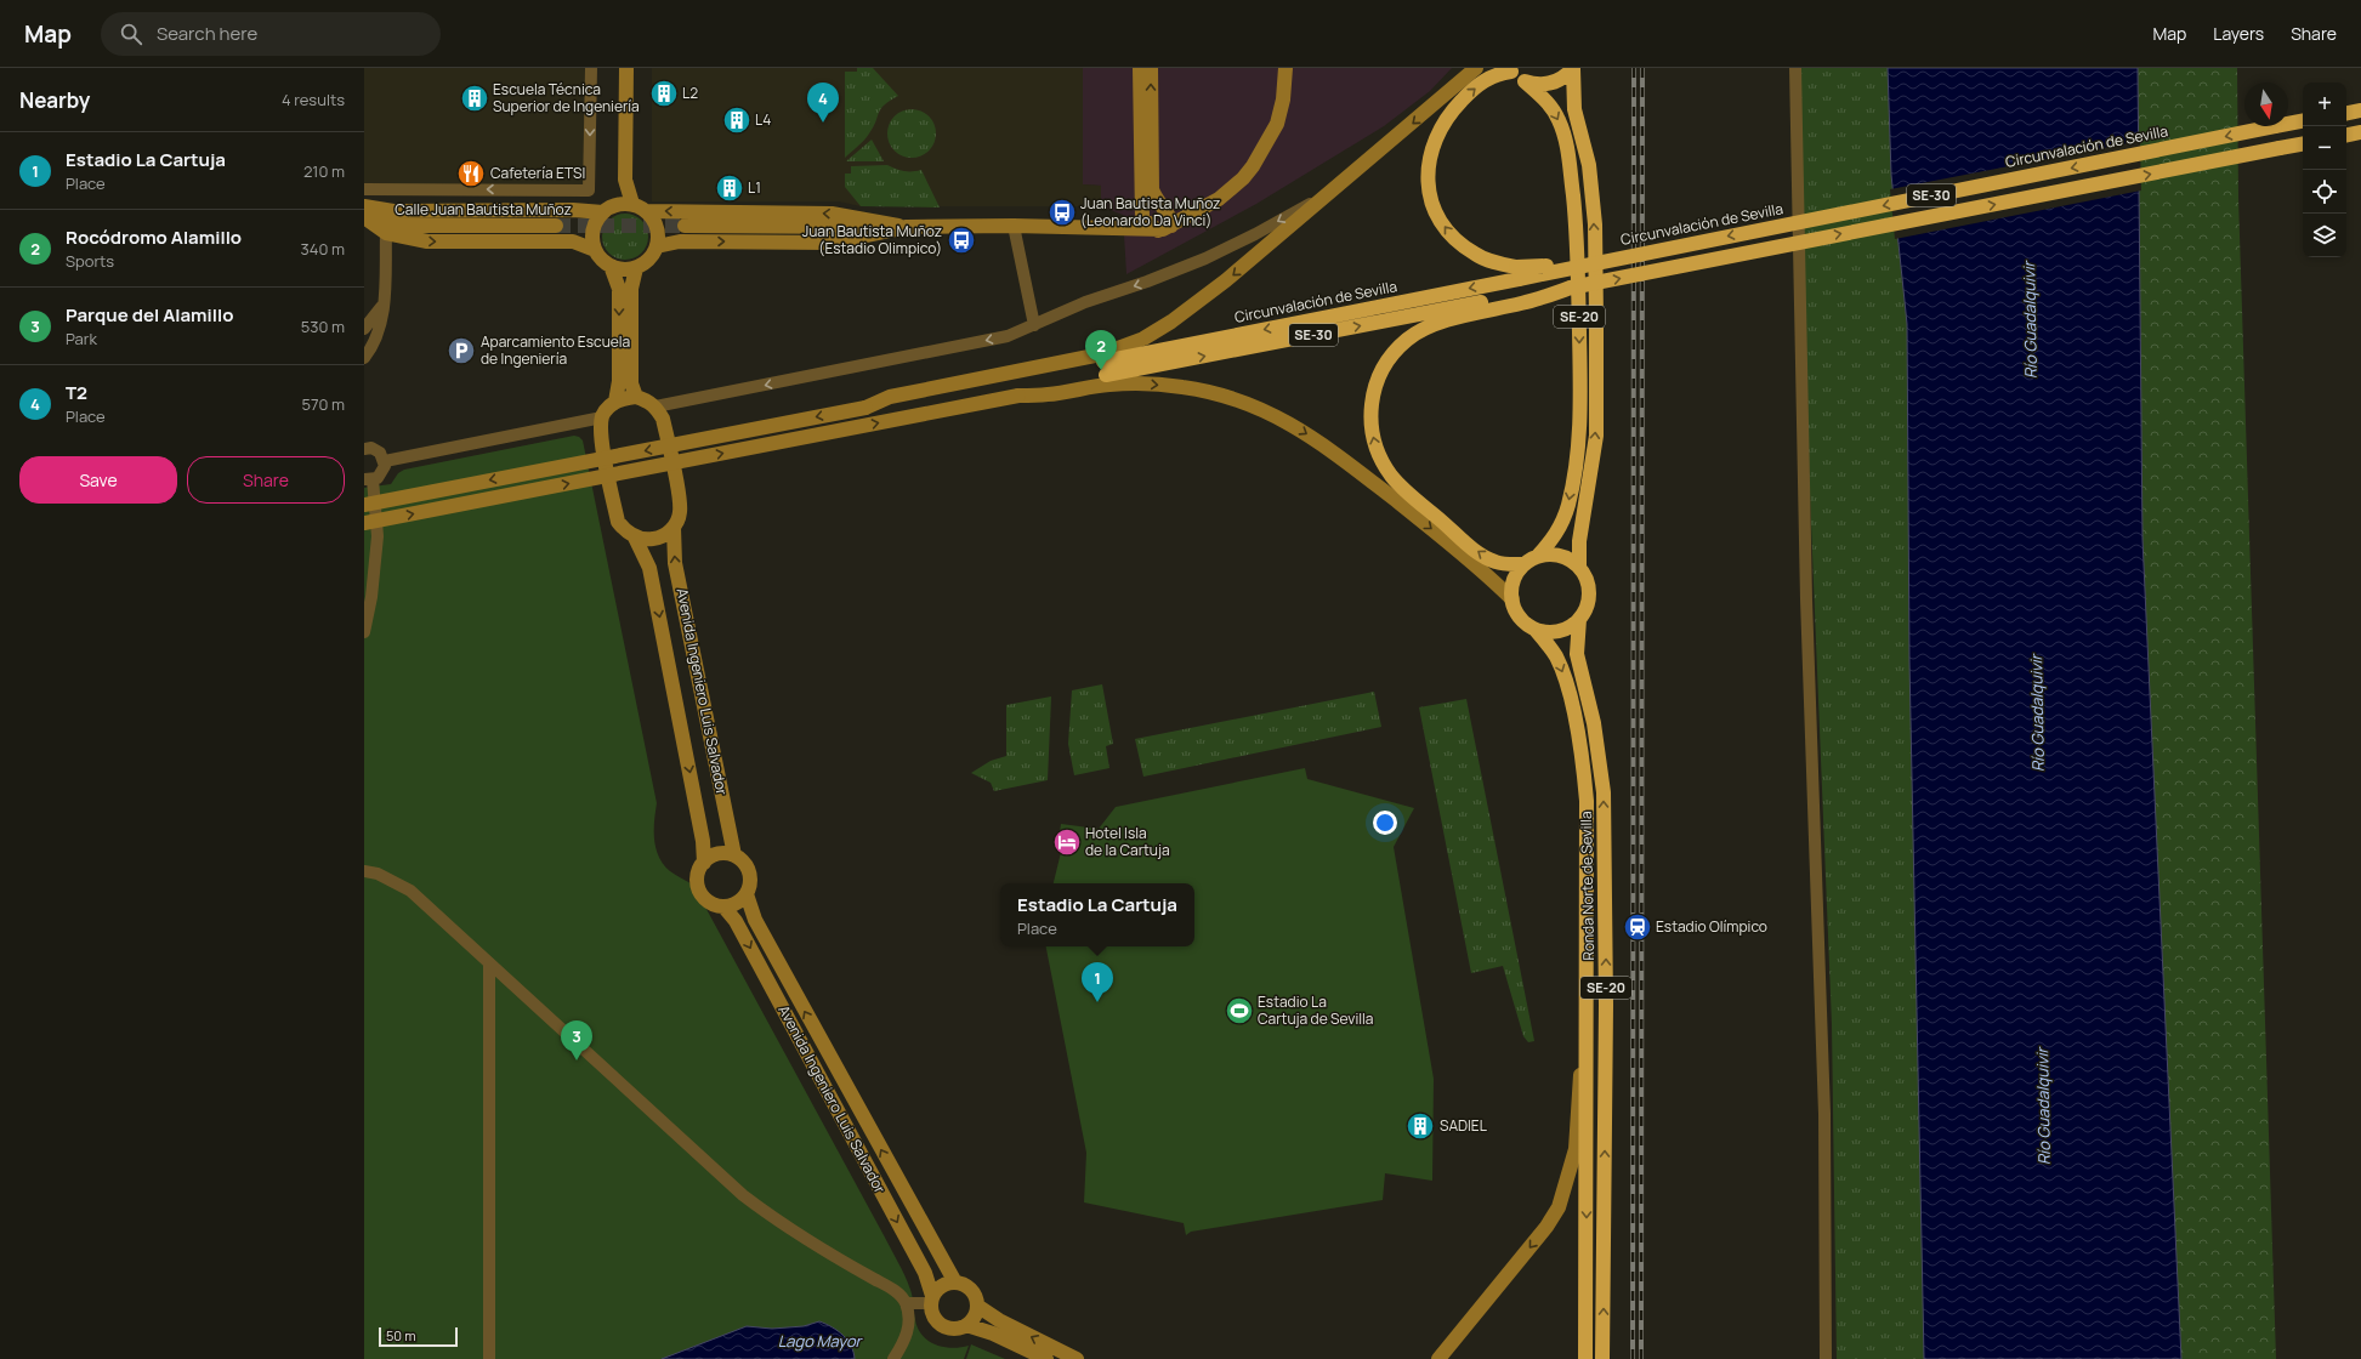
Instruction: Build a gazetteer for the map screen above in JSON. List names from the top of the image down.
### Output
{
  "streets": {
    "highway": [
      "Circunvalación de Sevilla",
      "SE-30",
      "SE-20",
      "Ronda Norte de Sevilla"
    ],
    "street": ["Calle Juan Bautista Muñoz", "Avenida Ingeniero Luis Salvador"]
  },
  "crossings": [
    ["Circunvalación de Sevilla", "SE-30"],
    ["SE-20", "Ronda Norte de Sevilla"]
  ],
  "water": ["Río Guadalquivir", "Lago Mayor"],
  "places": {
    "building": [
      "L2",
      "Escuela Técnica Superior de Ingeniería",
      "L4",
      "L1",
      "SADIEL"
    ],
    "restaurant": ["Cafetería ETSI"],
    "bus stop": ["Juan Bautista Muñoz (Leonardo Da Vinci)", "Juan Bautista Muñoz (Estadio Olimpico)"],
    "parking": ["Aparcamiento Escuela de Ingeniería"],
    "hotel": ["Hotel Isla de la Cartuja"],
    "station": ["Estadio Olímpico"],
    "sports": ["Estadio La Cartuja de Sevilla"]
  },
  "scale_bar": "50 m",
  "north": "bottom",
  "page": {
    "header": "Map",
    "search": "Search here",
    "nav": ["Map", "Layers", "Share"],
    "heading": ["Nearby", "4 results"],
    "map_buttons": ["+", "−"],
    "pins": [
      "4",
      "2",
      "1",
      "3"
    ],
    "list": [
      {
        "mark": "1",
        "name": "Estadio La Cartuja",
        "note": "Place",
        "value": "210 m"
      },
      {
        "mark": "2",
        "name": "Rocódromo Alamillo",
        "note": "Sports",
        "value": "340 m"
      },
      {
        "mark": "3",
        "name": "Parque del Alamillo",
        "note": "Park",
        "value": "530 m"
      },
      {
        "mark": "4",
        "name": "T2",
        "note": "Place",
        "value": "570 m"
      }
    ],
    "buttons": ["Save", "Share"],
    "popup": ["Estadio La Cartuja", "Place"],
    "scale": "50 m"
  }
}
